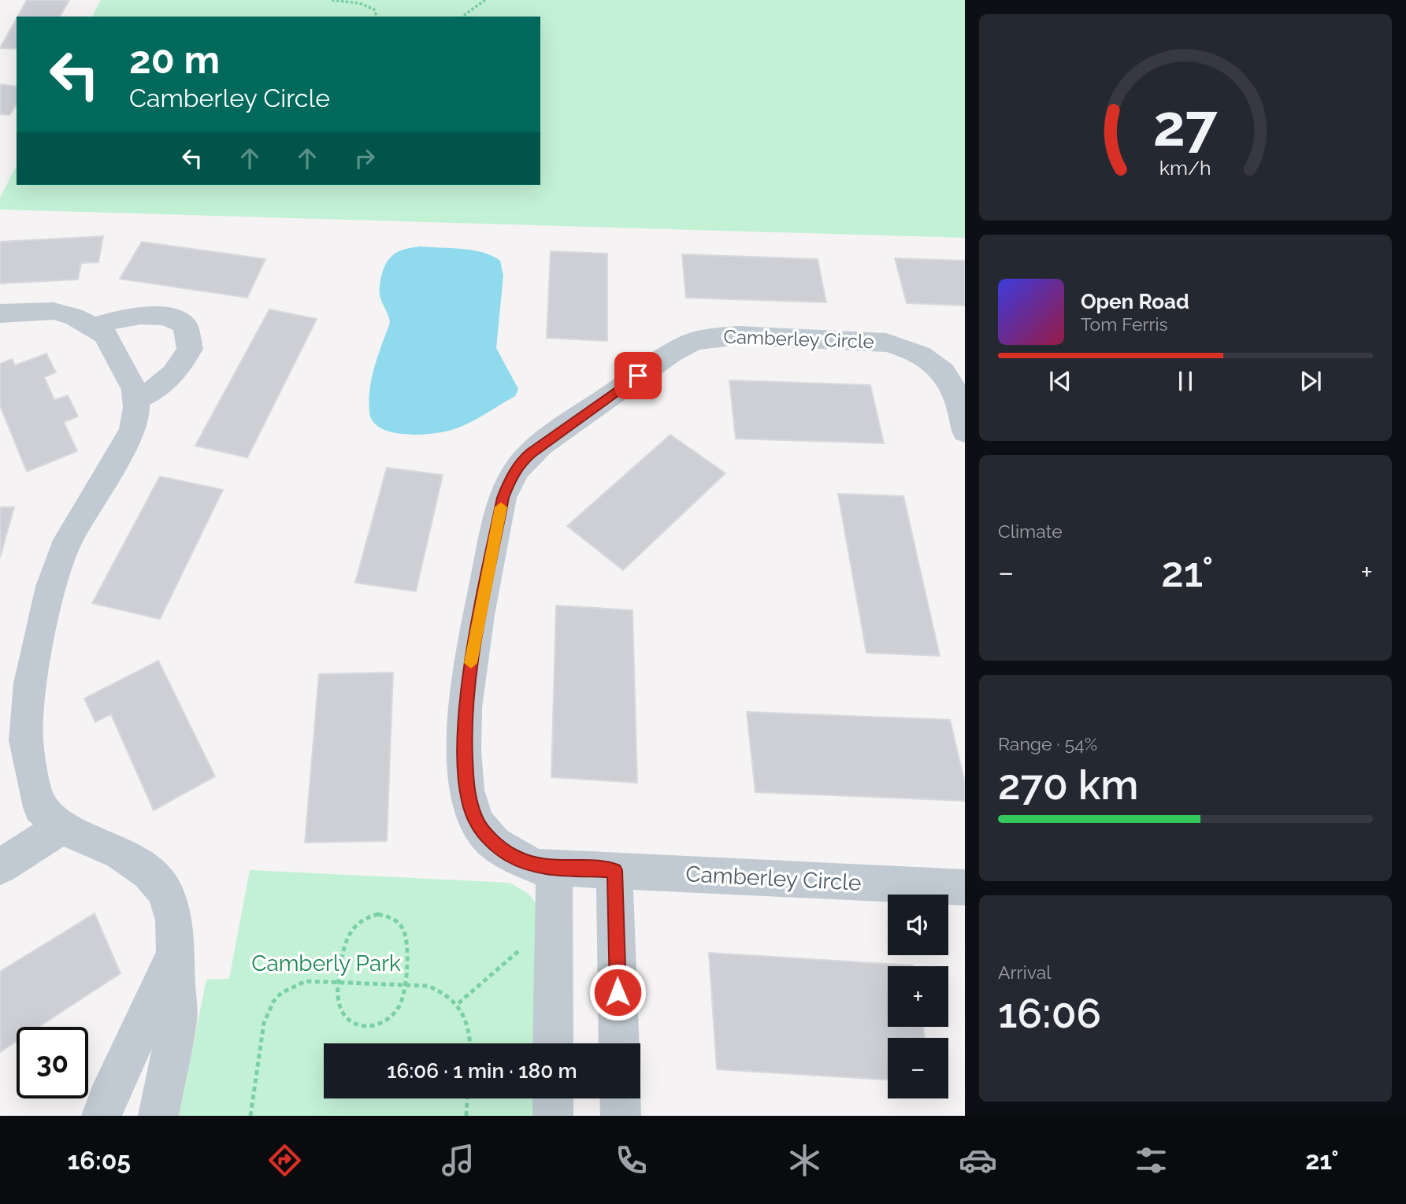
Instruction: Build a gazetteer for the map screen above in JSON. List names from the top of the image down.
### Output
{
  "streets": {
    "street": ["Camberley Circle"]
  },
  "parks": ["Camberly Park"],
  "page": {
    "turn": ["20 m", "Camberley Circle"],
    "song": ["Open Road", "Tom Ferris"],
    "tile": [
      "Climate",
      ["Range · 54%", "270 km"],
      ["Arrival", "16:06"]
    ],
    "heat": ["−", "21°", "+"],
    "map_buttons": ["+", "−"],
    "limit": "30",
    "trip": "16:06 · 1 min · 180 m",
    "tabs": ["16:05", "21°"],
    "gauge": ["27", "km/h"]
  }
}
